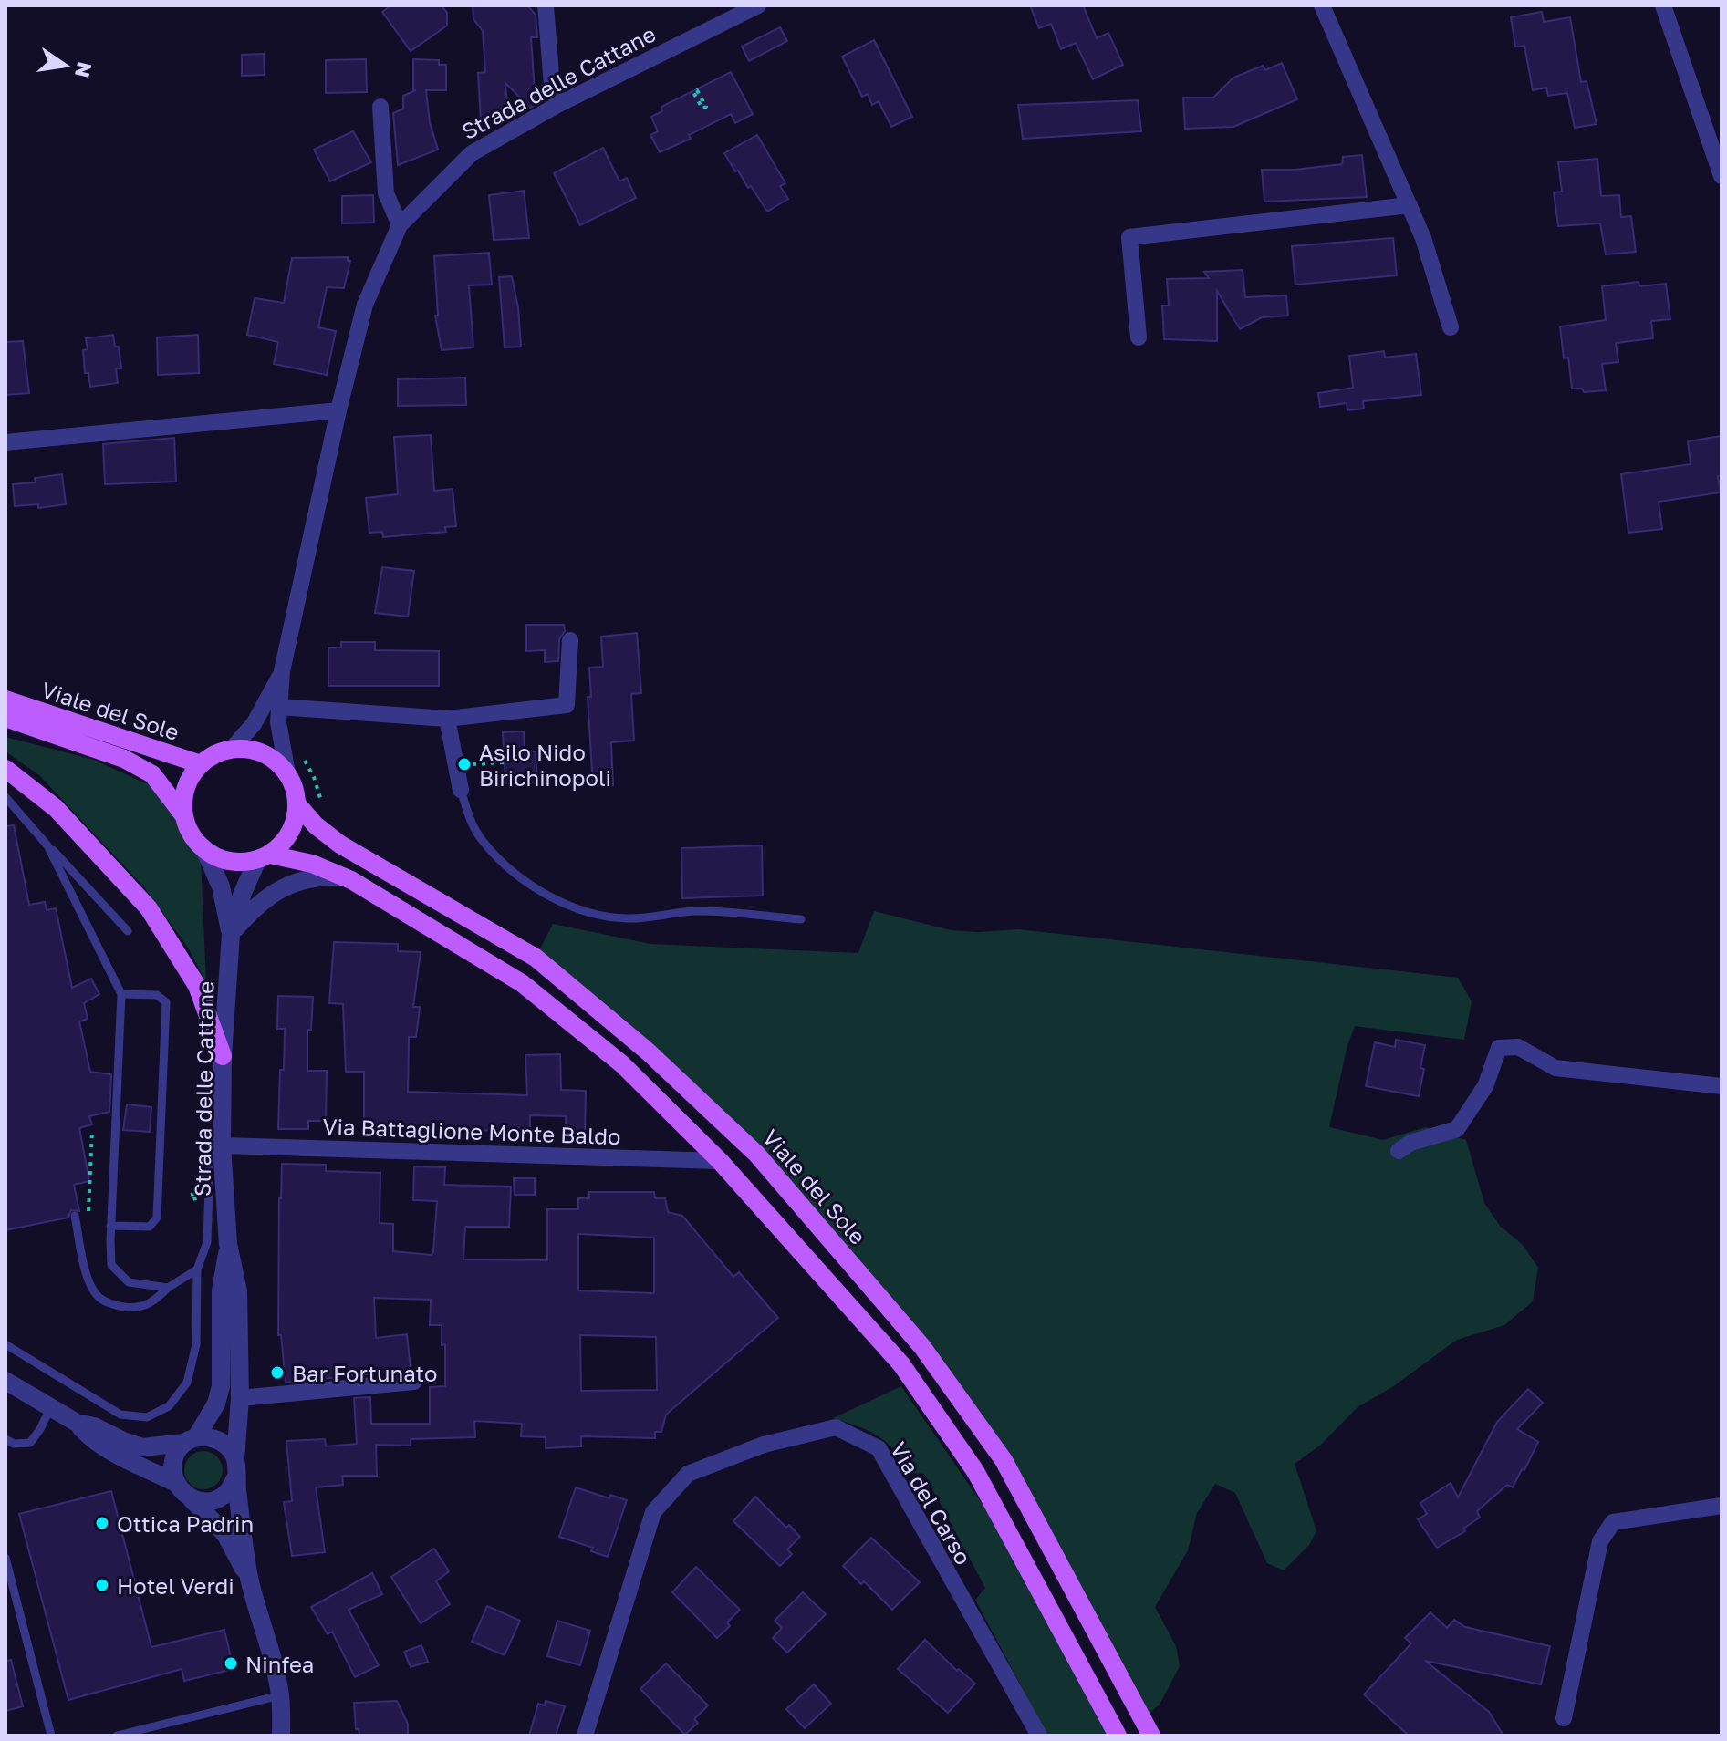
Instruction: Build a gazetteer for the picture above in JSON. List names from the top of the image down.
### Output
{
  "streets": {
    "main road": ["Viale del Sole"],
    "street": ["Strada delle Cattane", "Via Battaglione Monte Baldo", "Via del Carso"]
  },
  "crossings": [
    ["Strada delle Cattane", "Viale del Sole"],
    ["Strada delle Cattane", "Via Battaglione Monte Baldo"]
  ],
  "places": [
    "Asilo Nido Birichinopoli",
    "Bar Fortunato",
    "Ottica Padrin",
    "Hotel Verdi",
    "Ninfea"
  ],
  "north": "right"
}
